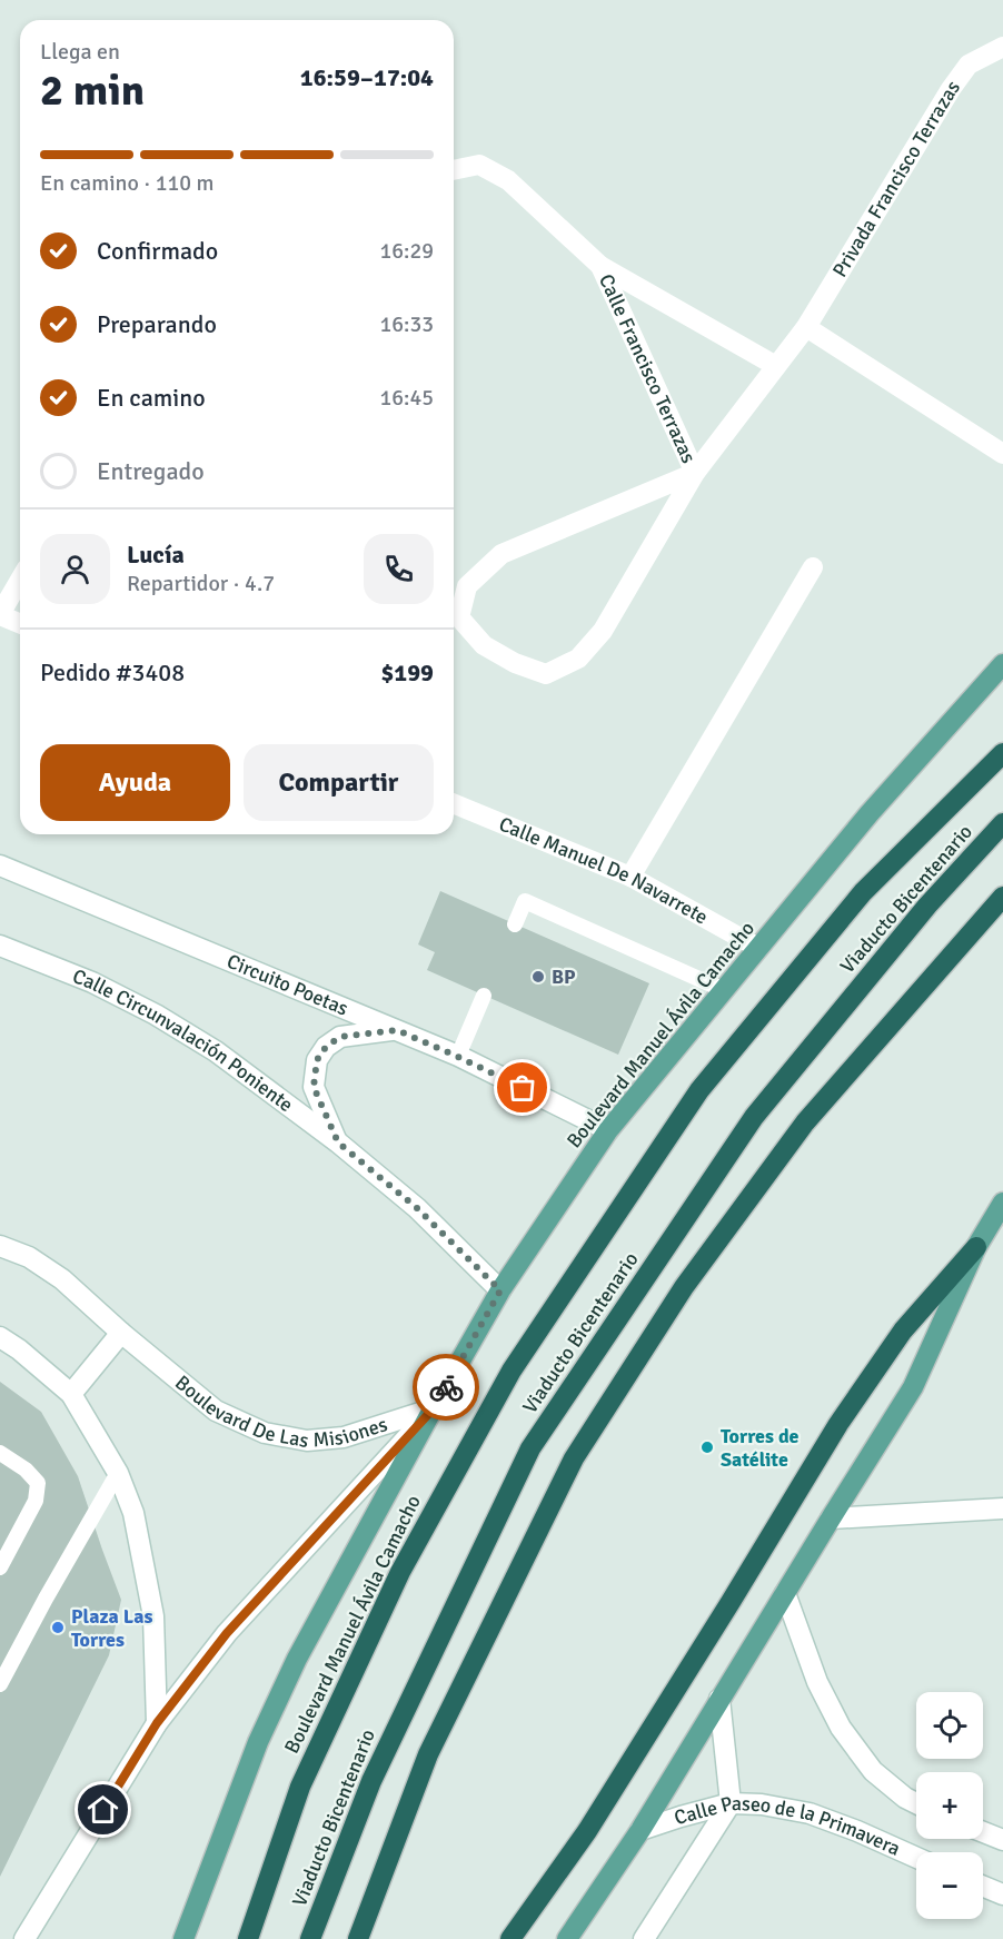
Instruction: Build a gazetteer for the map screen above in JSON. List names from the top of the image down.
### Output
{
  "streets": {
    "highway": ["Viaducto Bicentenario", "Boulevard Manuel Ávila Camacho"],
    "street": [
      "Privada Francisco Terrazas",
      "Calle Francisco Terrazas",
      "Calle Manuel De Navarrete",
      "Circuito Poetas",
      "Calle Circunvalación Poniente",
      "Boulevard De Las Misiones",
      "Calle Paseo de la Primavera"
    ]
  },
  "crossings": [
    ["Privada Francisco Terrazas", "Calle Francisco Terrazas"],
    ["Calle Manuel De Navarrete", "Boulevard Manuel Ávila Camacho"],
    ["Circuito Poetas", "Boulevard Manuel Ávila Camacho"],
    ["Boulevard Manuel Ávila Camacho", "Calle Circunvalación Poniente"],
    ["Boulevard Manuel Ávila Camacho", "Boulevard De Las Misiones"]
  ],
  "places": ["BP", "Torres de Satélite", "Plaza Las Torres"],
  "page": {
    "heading": ["2 min", "Llega en", "16:59–17:04"],
    "panel": [
      "Lucía",
      "Repartidor · 4.7",
      "Pedido #3408",
      "$199"
    ],
    "bar": "En camino · 110 m",
    "list": [
      ["Confirmado", "16:29"],
      ["Preparando", "16:33"],
      ["En camino", "16:45"],
      "Entregado"
    ],
    "buttons": ["Ayuda", "Compartir"],
    "map_buttons": ["+", "−"]
  }
}
